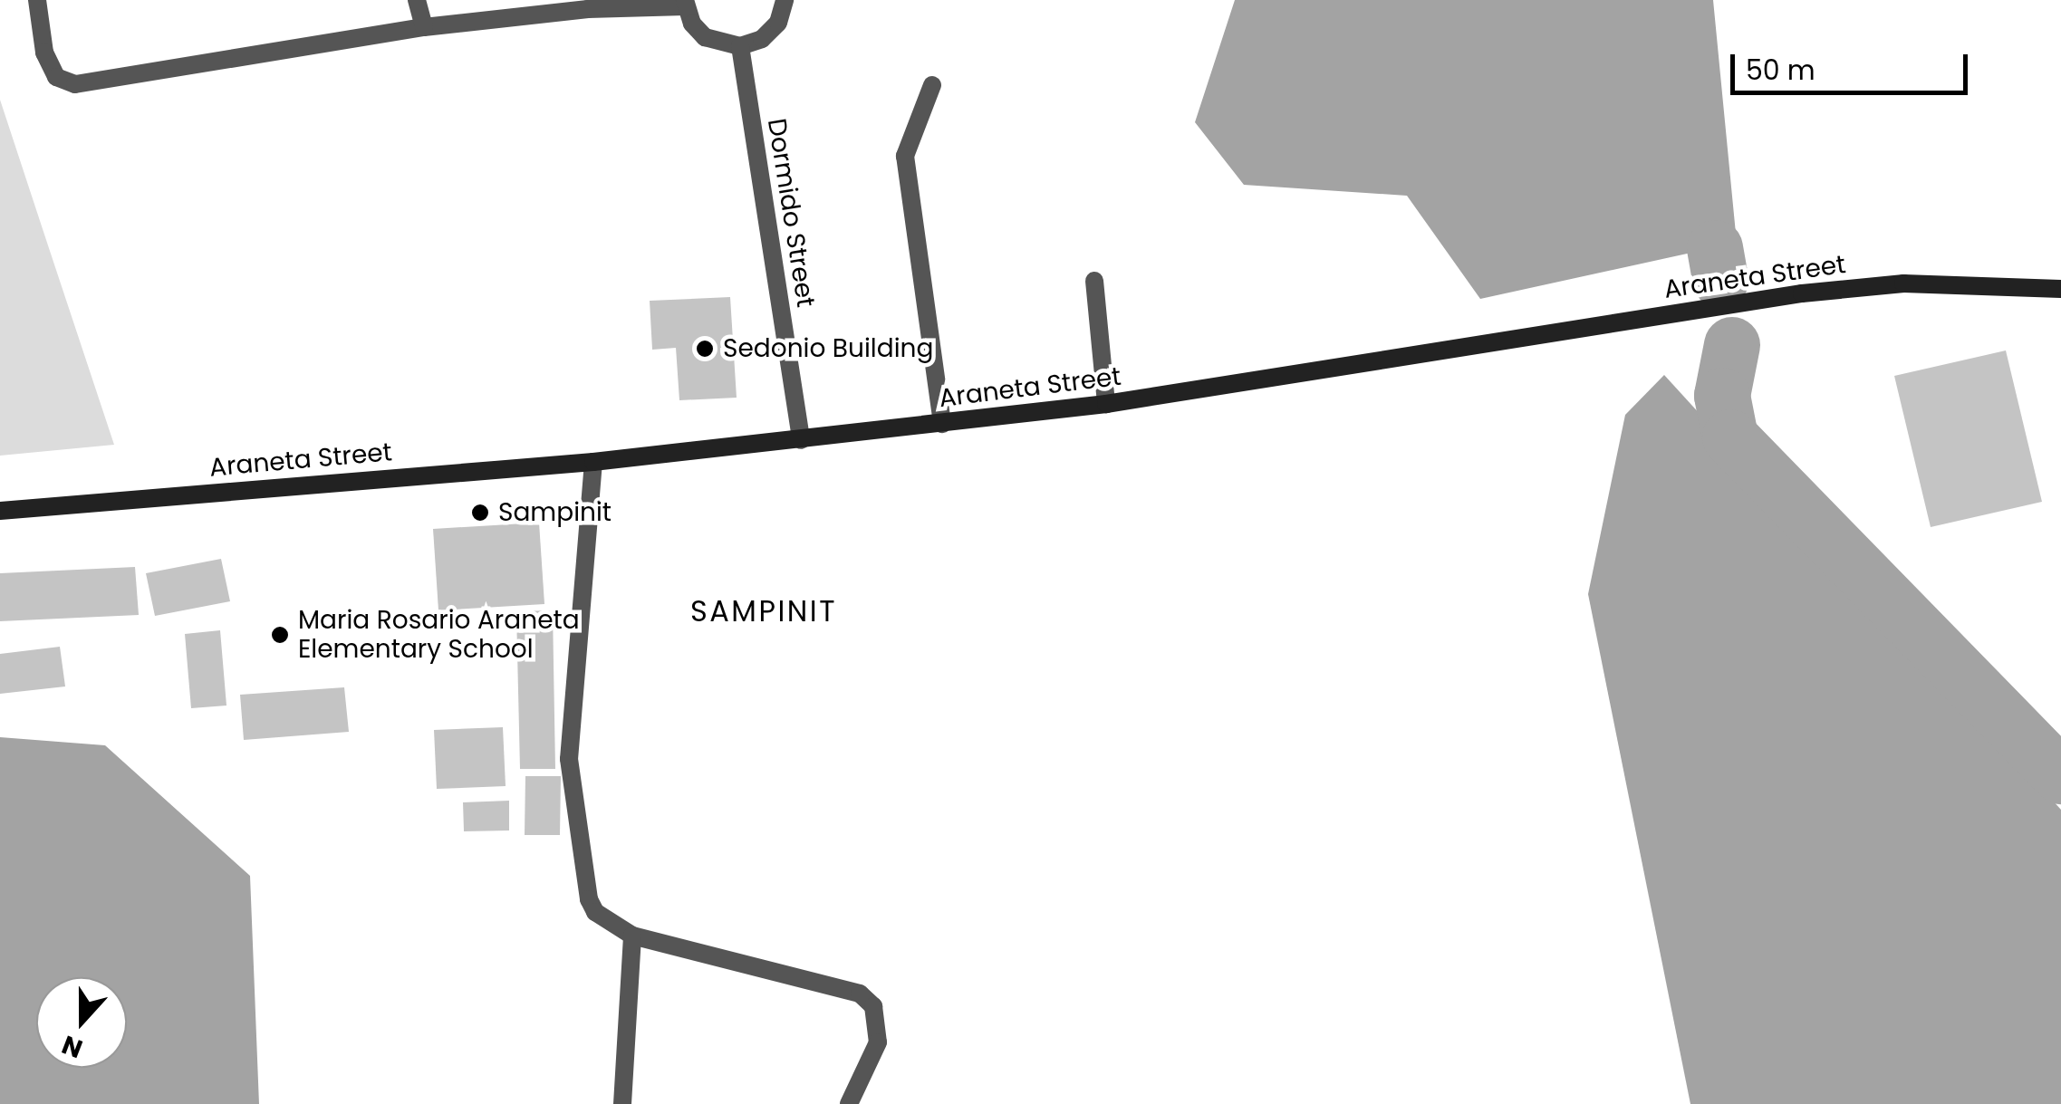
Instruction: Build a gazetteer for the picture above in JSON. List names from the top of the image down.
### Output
{
  "streets": {
    "main road": ["Araneta Street"],
    "street": ["Dormido Street"]
  },
  "crossings": [
    ["Dormido Street", "Araneta Street"]
  ],
  "districts": ["SAMPINIT"],
  "places": ["Sedonio Building", "Sampinit", "Maria Rosario Araneta Elementary School"],
  "scale_bar": "50 m",
  "north": "bottom"
}
